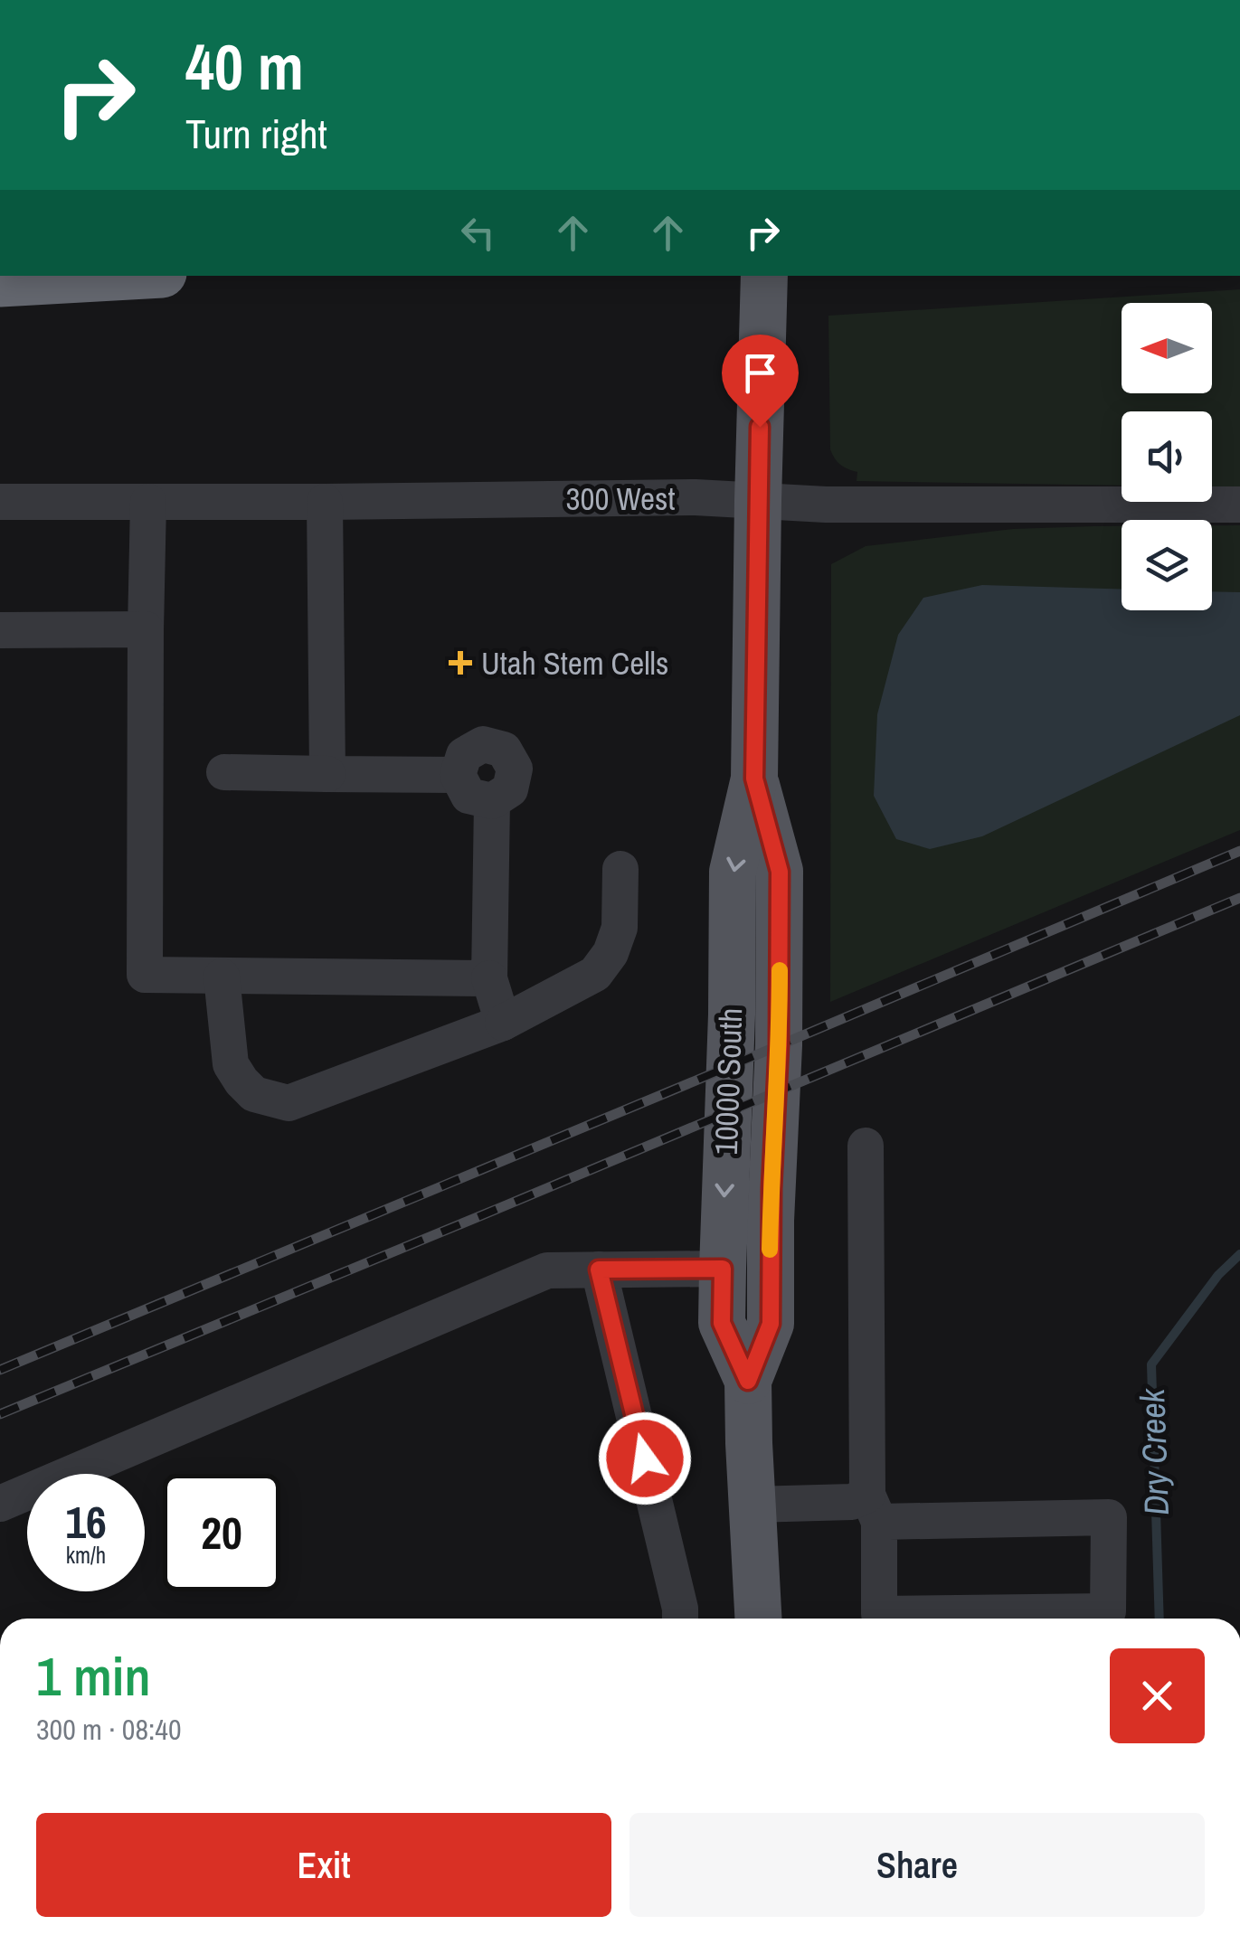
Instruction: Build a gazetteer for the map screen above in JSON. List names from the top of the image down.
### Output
{
  "streets": {
    "main road": ["10000 South"],
    "street": ["300 West"]
  },
  "crossings": [
    ["300 West", "10000 South"]
  ],
  "water": ["Dry Creek"],
  "places": {
    "health": ["Utah Stem Cells"]
  },
  "north": "left",
  "page": {
    "turn": ["40 m", "Turn right"],
    "speed": "16 km/h",
    "limit": "20",
    "heading": ["1 min", "300 m · 08:40"],
    "buttons": ["Exit", "Share"]
  }
}
